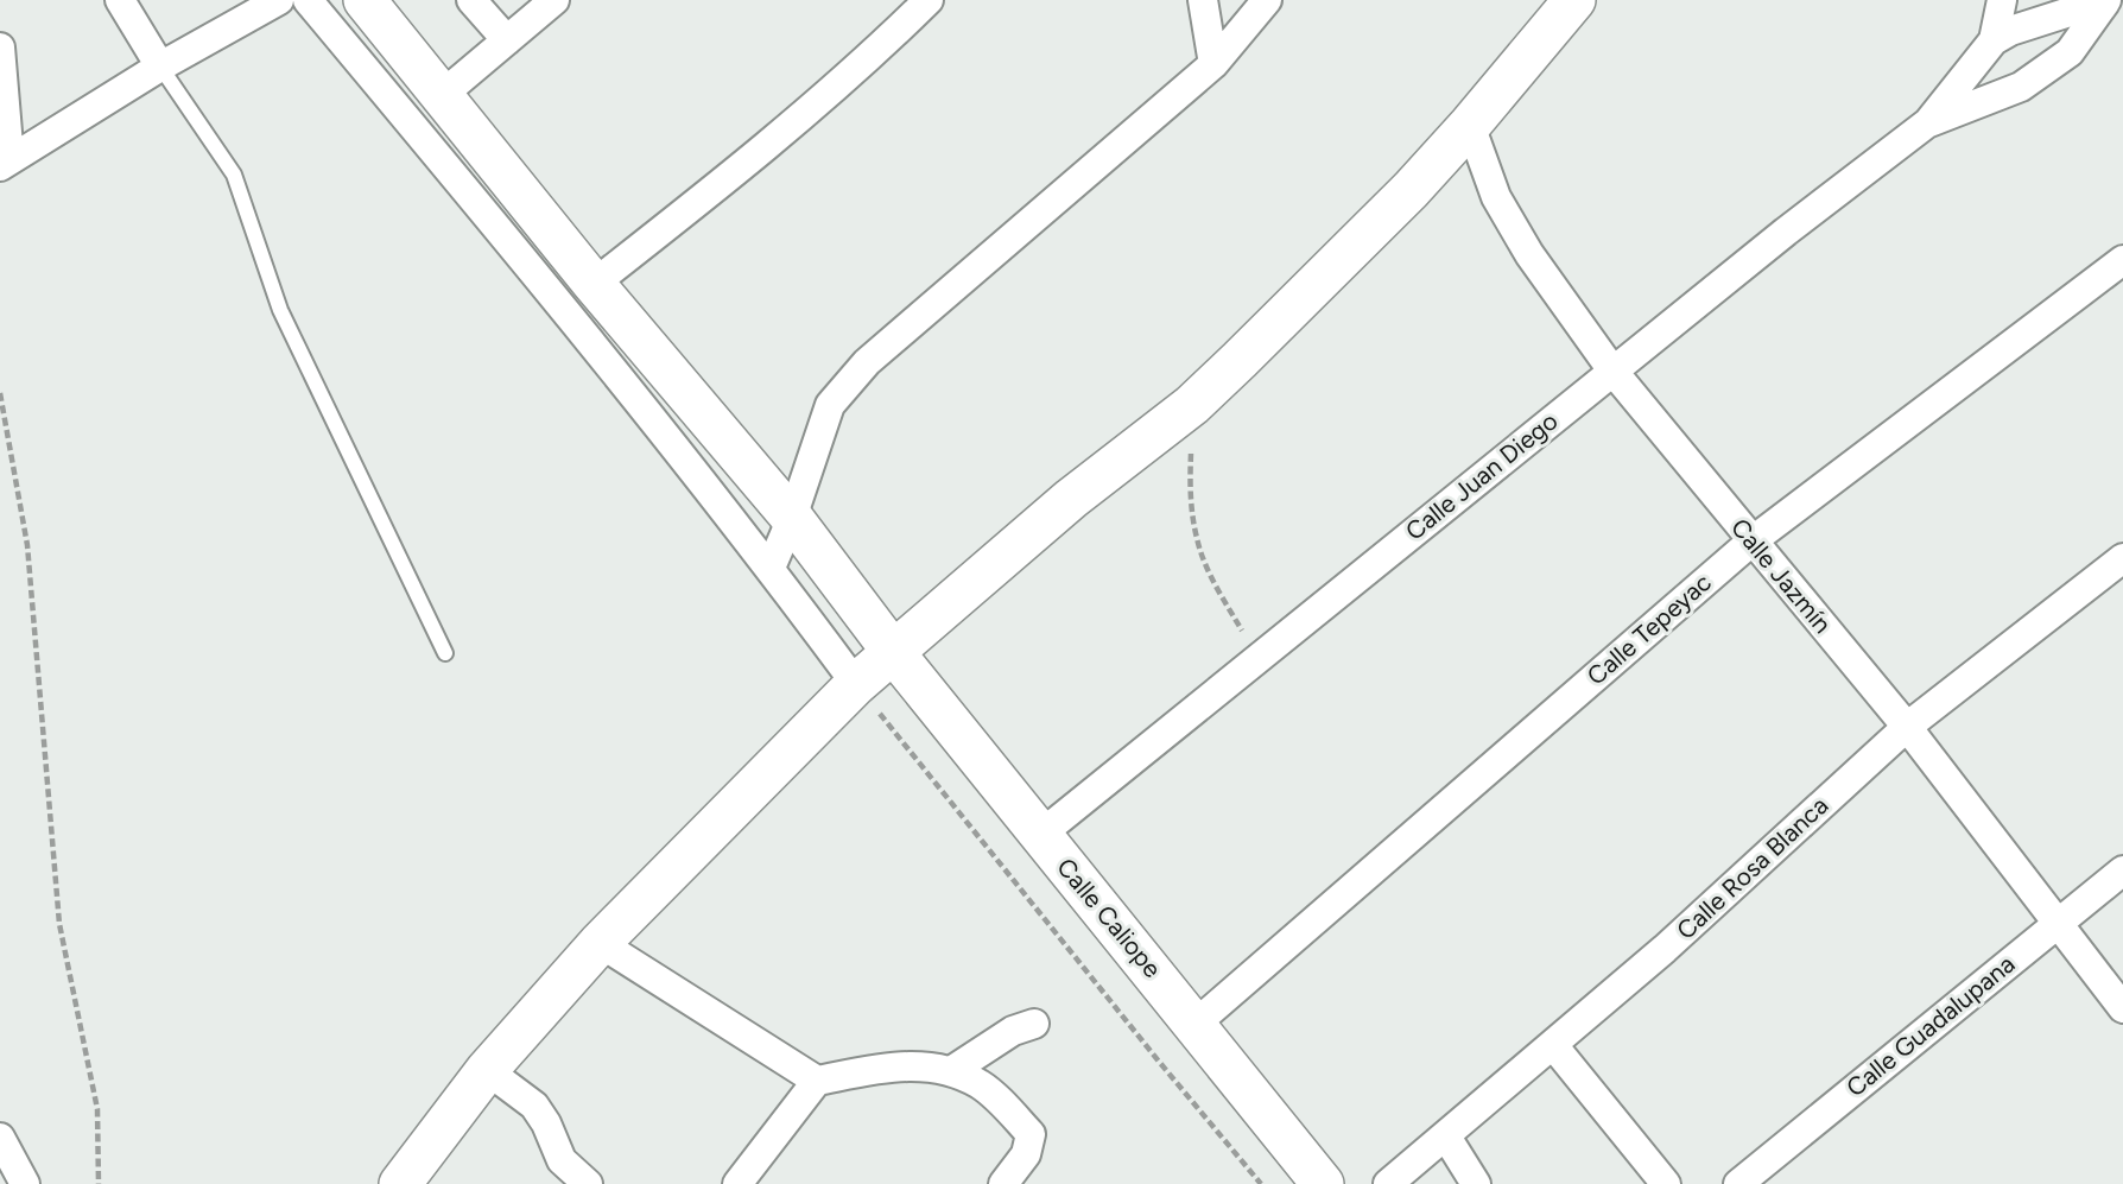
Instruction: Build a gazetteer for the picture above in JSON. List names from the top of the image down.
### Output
{
  "streets": {
    "street": [
      "Calle Juan Diego",
      "Calle Jazmín",
      "Calle Tepeyac",
      "Calle Rosa Blanca",
      "Calle Caliope",
      "Calle Guadalupana"
    ]
  },
  "crossings": [
    ["Calle Juan Diego", "Calle Jazmín"],
    ["Calle Juan Diego", "Calle Caliope"],
    ["Calle Jazmín", "Calle Tepeyac"],
    ["Calle Jazmín", "Calle Rosa Blanca"],
    ["Calle Jazmín", "Calle Guadalupana"],
    ["Calle Tepeyac", "Calle Caliope"]
  ]
}
